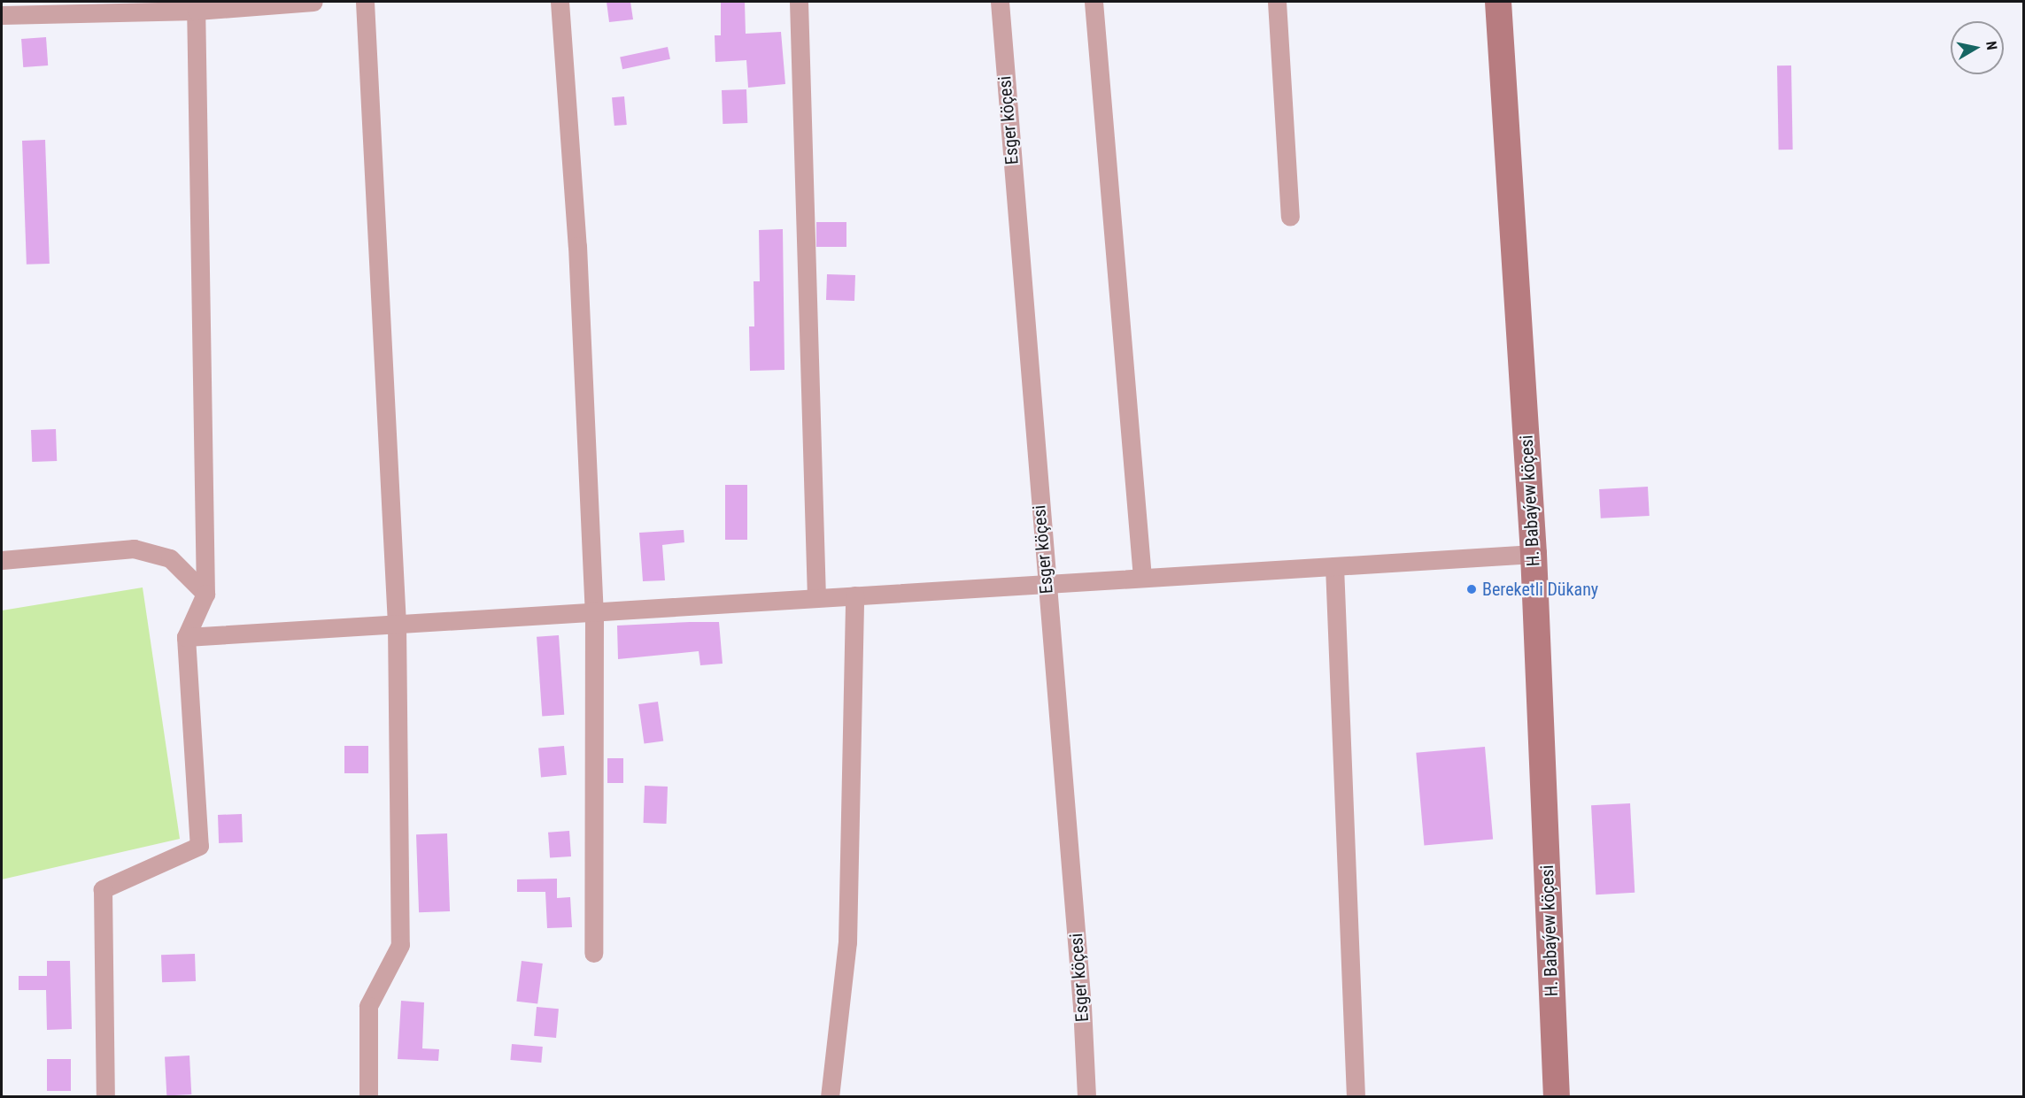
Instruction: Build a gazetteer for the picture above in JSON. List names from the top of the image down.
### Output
{
  "streets": {
    "street": ["Esger köçesi", "H. Babaýew köçesi"]
  },
  "places": ["Bereketli Dükany"],
  "north": "right"
}
